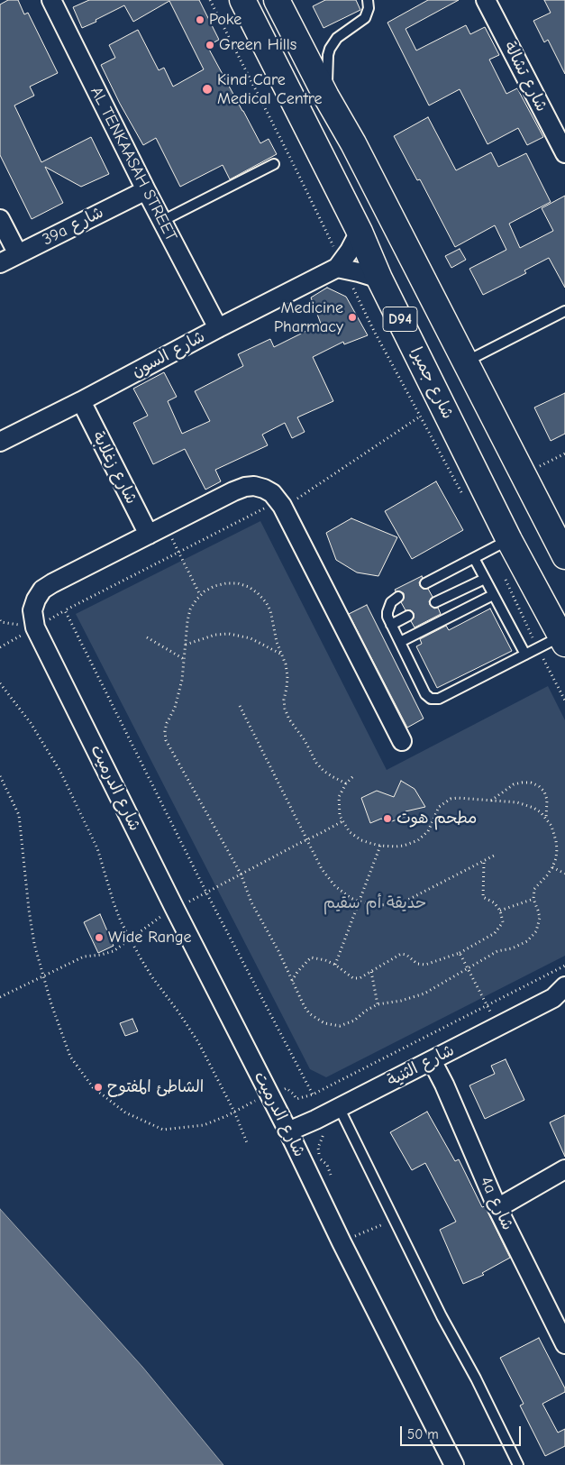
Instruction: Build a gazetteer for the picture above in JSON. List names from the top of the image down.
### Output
{
  "streets": {
    "main road": ["D94", "شارع جميرا"],
    "street": [
      "شارع تشالة",
      "AL TENKAASAH STREET",
      "39a شارع",
      "شارع السون",
      "شارع زغلابة",
      "شارع الدرميت",
      "شارع الثنية",
      "4a شارع"
    ]
  },
  "crossings": [
    ["AL TENKAASAH STREET", "39a شارع"],
    ["AL TENKAASAH STREET", "شارع السون"],
    ["شارع السون", "شارع جميرا"],
    ["شارع السون", "شارع زغلابة"],
    ["شارع زغلابة", "شارع الدرميت"],
    ["شارع الدرميت", "شارع الثنية"],
    ["شارع الثنية", "4a شارع"]
  ],
  "parks": ["حديقة أم سقيم"],
  "places": [
    "Poke",
    "Green Hills",
    "Kind Care Medical Centre",
    "Medicine Pharmacy",
    "مطحم هوت",
    "Wide Range",
    "الشاطئ المفتوح"
  ],
  "scale_bar": "50 m"
}
